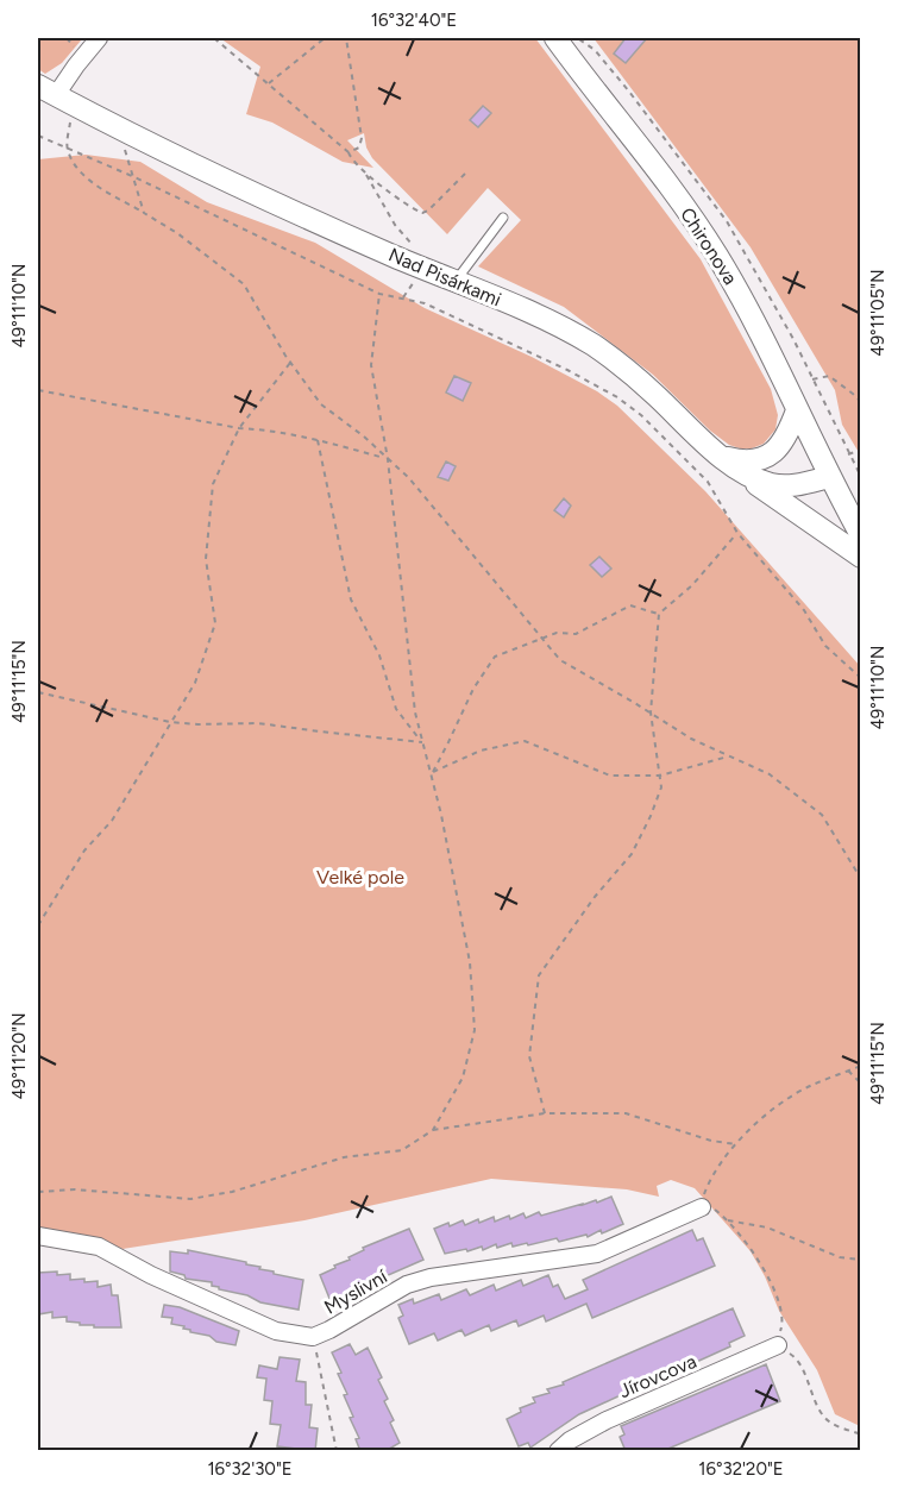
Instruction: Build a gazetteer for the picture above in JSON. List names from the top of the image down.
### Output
{
  "streets": {
    "street": [
      "Chironova",
      "Nad Pisárkami",
      "Myslivní",
      "Jírovcova"
    ]
  },
  "crossings": [
    ["Chironova", "Nad Pisárkami"]
  ],
  "parks": ["Velké pole"],
  "coordinates": [
    "16°32'40\"E",
    "49°11'10\"N",
    "49°11'05\"N",
    "49°11'15\"N",
    "49°11'20\"N",
    "16°32'30\"E",
    "16°32'20\"E"
  ]
}
